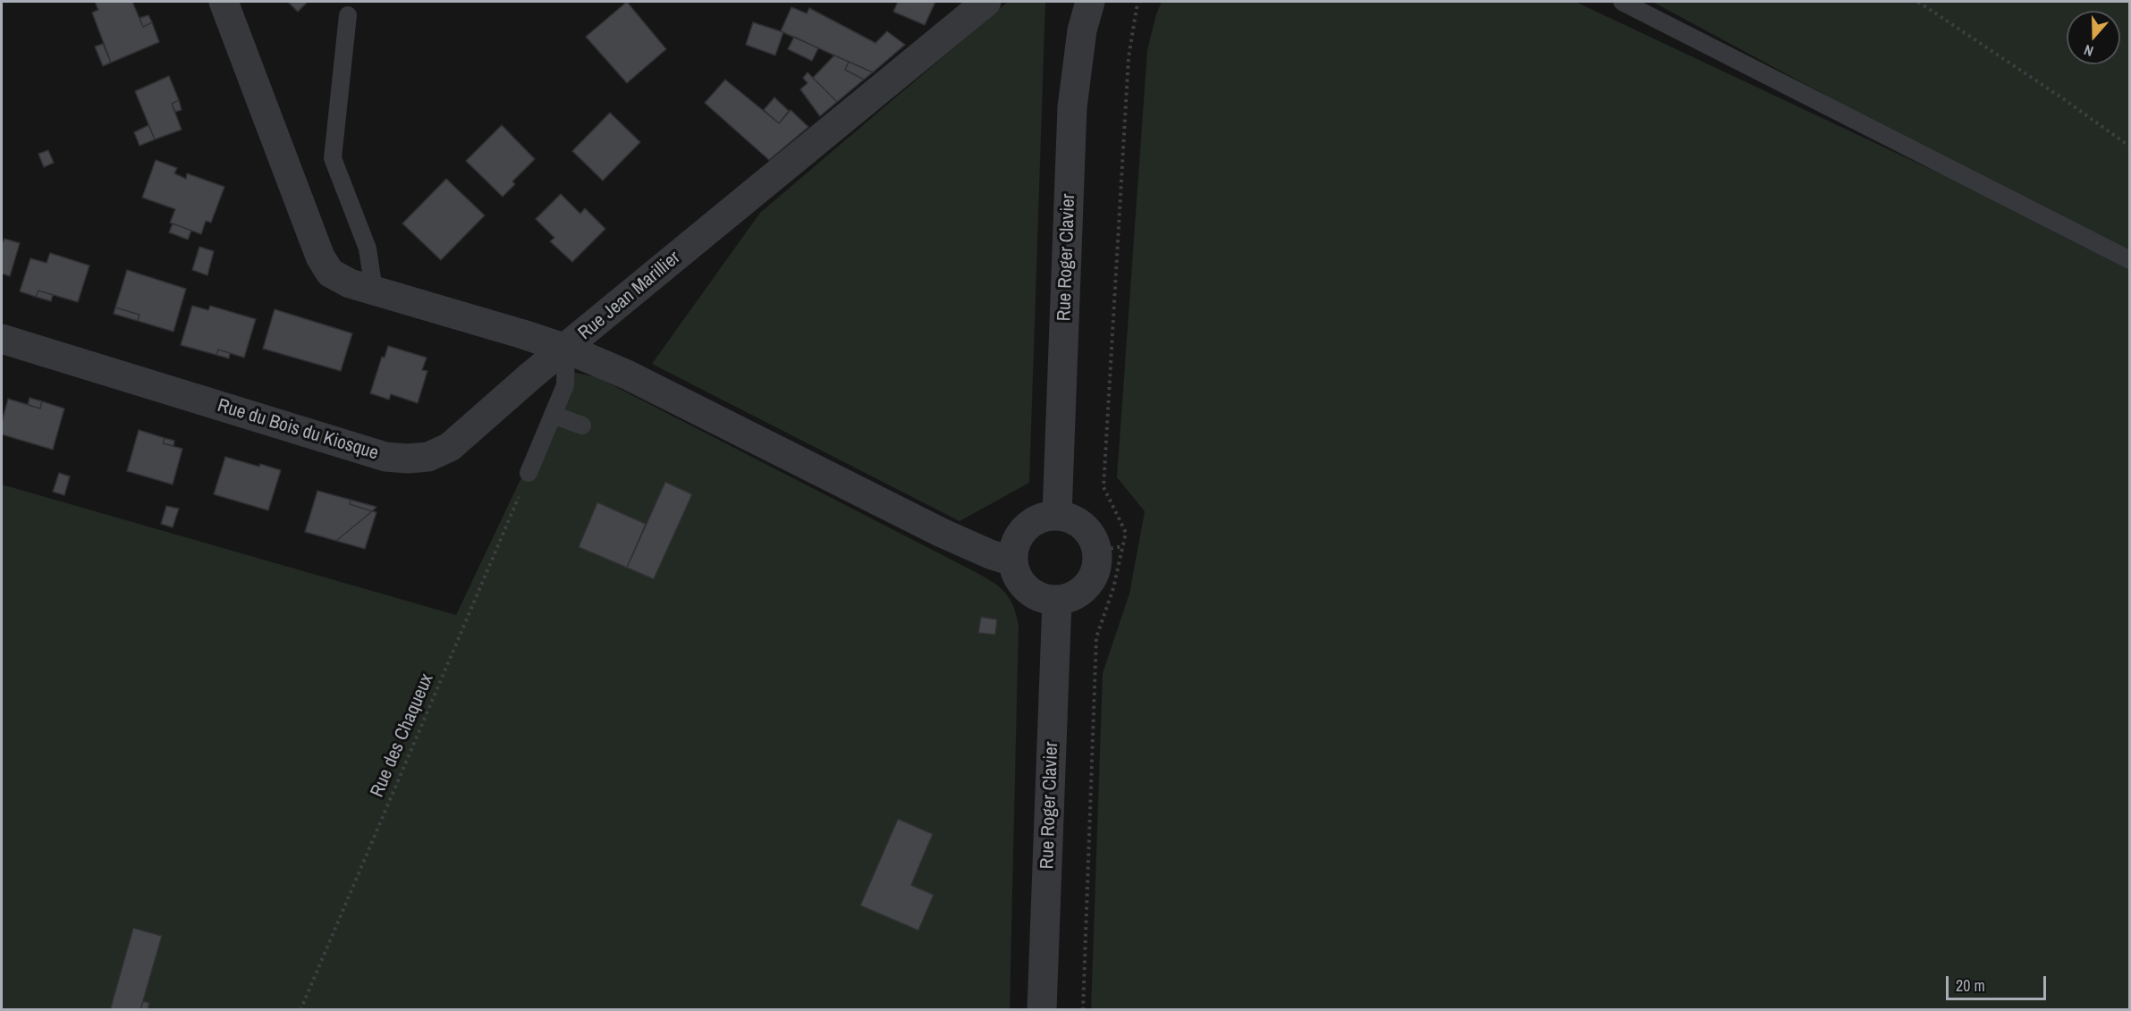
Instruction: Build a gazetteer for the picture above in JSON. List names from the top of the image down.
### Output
{
  "streets": {
    "street": ["Rue Roger Clavier", "Rue Jean Marillier", "Rue du Bois du Kiosque"],
    "path": ["Rue des Chaqueux"]
  },
  "crossings": [
    ["Rue Jean Marillier", "Rue du Bois du Kiosque"]
  ],
  "scale_bar": "20 m",
  "north": "bottom"
}
